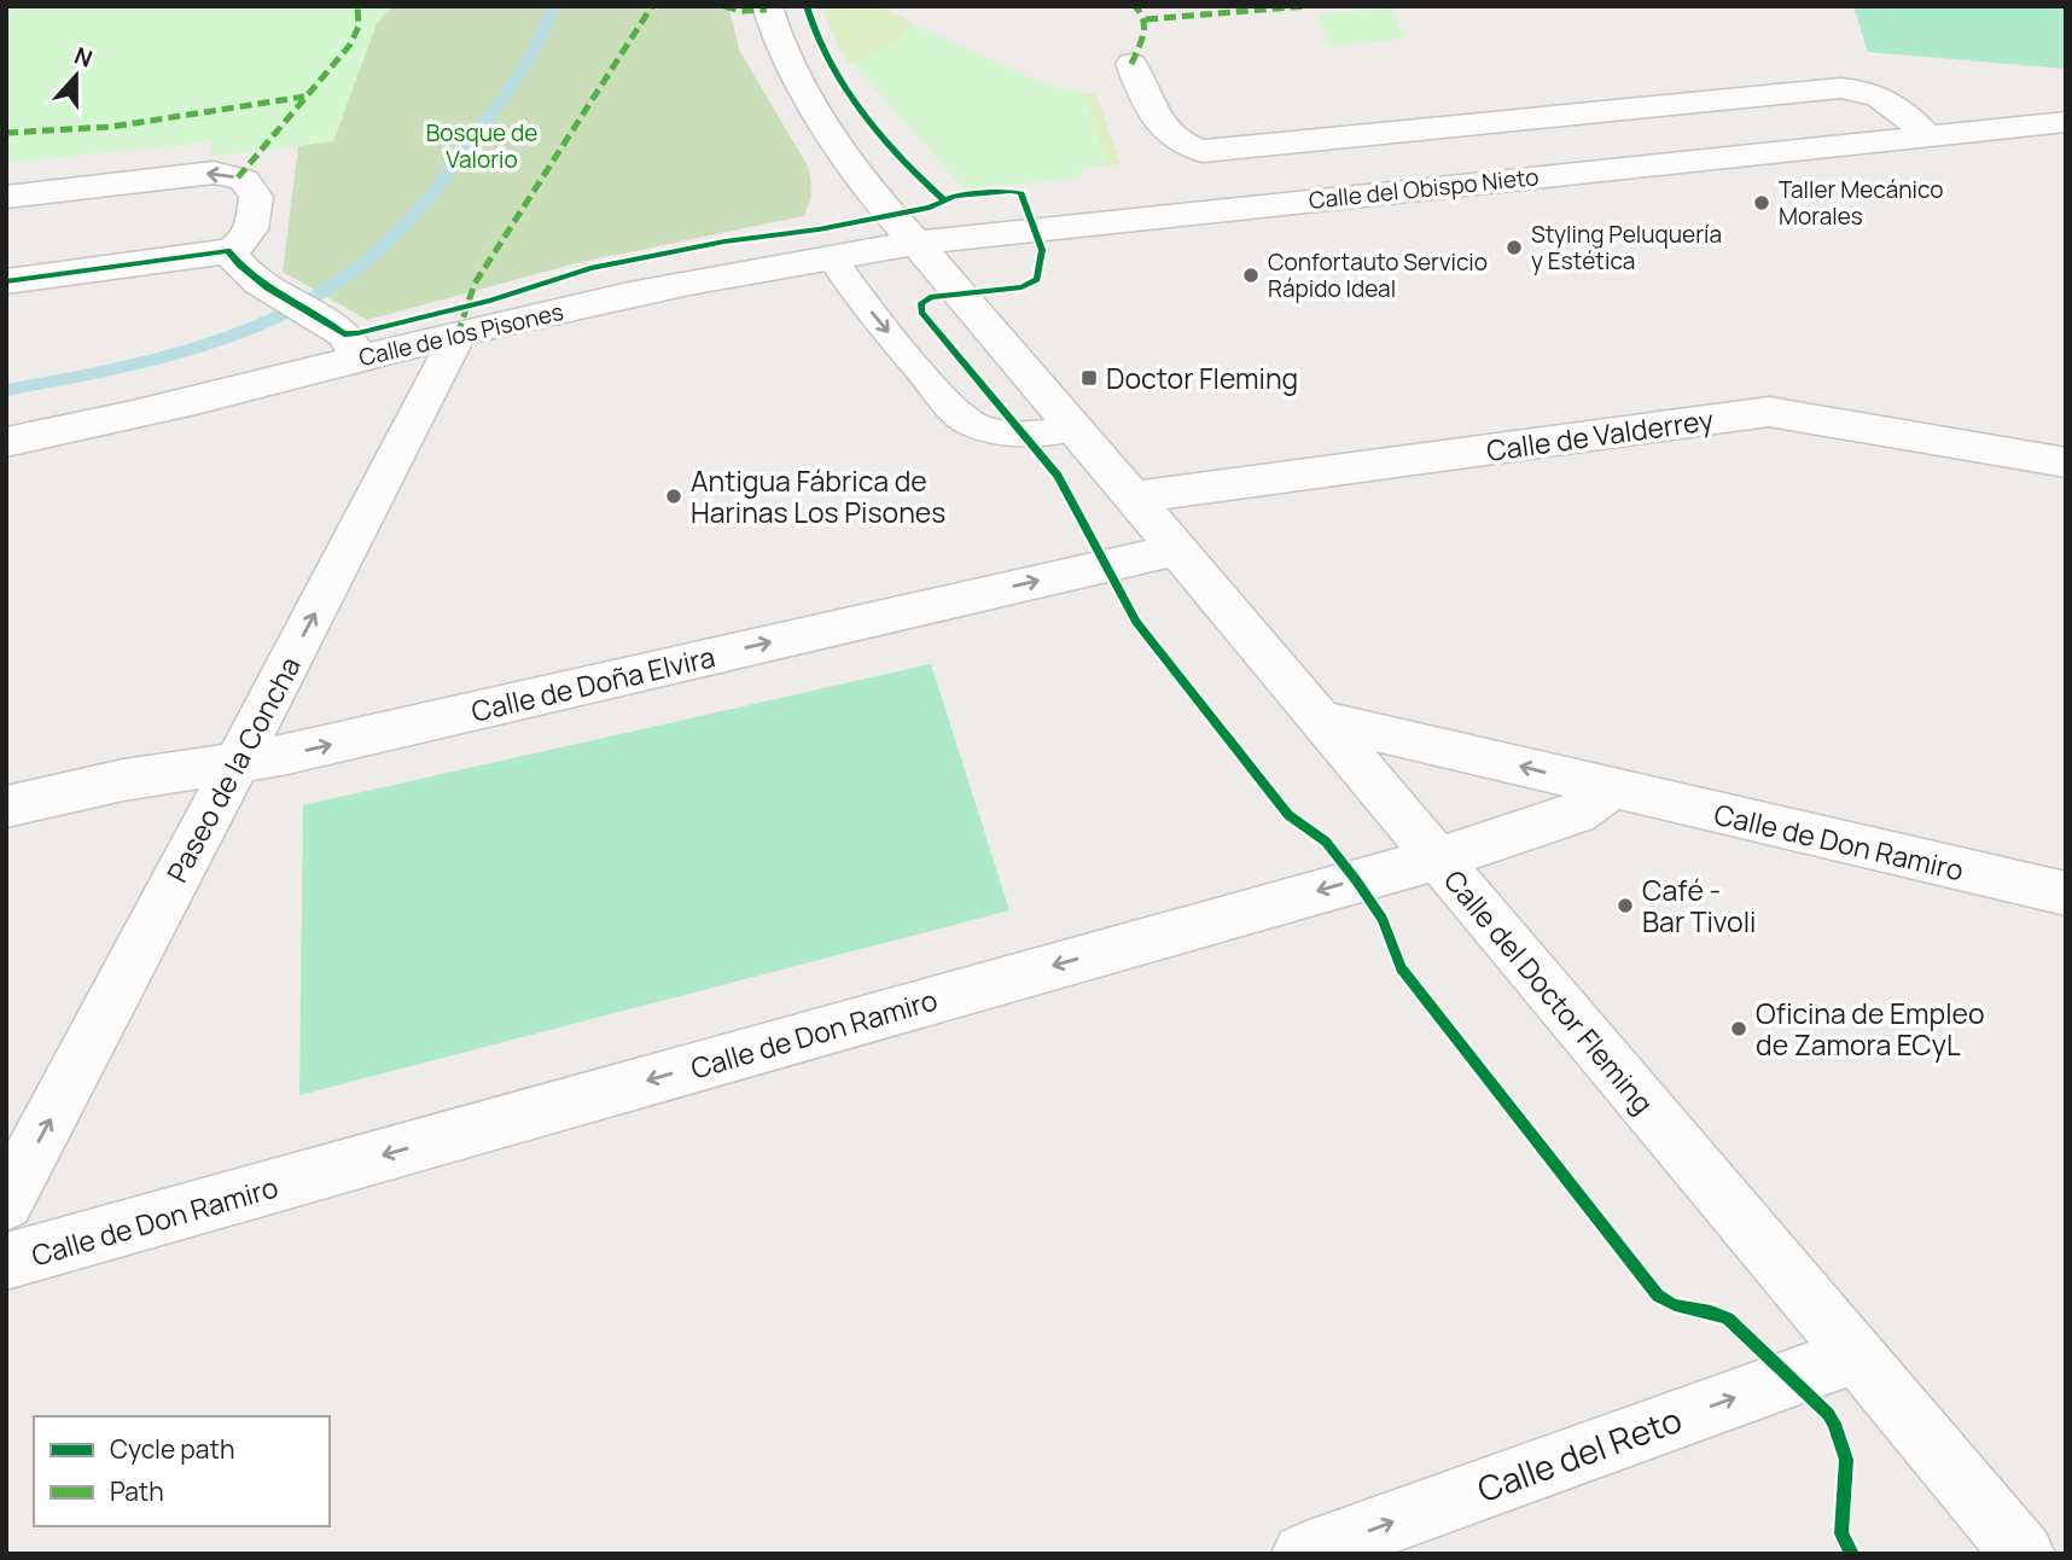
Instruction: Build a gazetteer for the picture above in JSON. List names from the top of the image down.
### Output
{
  "streets": {
    "street": [
      "Calle del Obispo Nieto",
      "Calle de los Pisones",
      "Calle de Valderrey",
      "Calle de Doña Elvira",
      "Paseo de la Concha",
      "Calle de Don Ramiro",
      "Calle del Doctor Fleming",
      "Calle del Reto"
    ]
  },
  "crossings": [
    ["Calle del Obispo Nieto", "Calle de los Pisones"],
    ["Calle del Obispo Nieto", "Calle del Doctor Fleming"],
    ["Calle de los Pisones", "Paseo de la Concha"],
    ["Calle de los Pisones", "Calle del Doctor Fleming"],
    ["Calle de Valderrey", "Calle del Doctor Fleming"],
    ["Calle de Doña Elvira", "Paseo de la Concha"],
    ["Calle de Doña Elvira", "Calle del Doctor Fleming"],
    ["Calle de Don Ramiro", "Calle del Doctor Fleming"],
    ["Calle del Doctor Fleming", "Calle del Reto"]
  ],
  "one_way": [
    "Calle de Doña Elvira",
    "Paseo de la Concha",
    "Calle de Don Ramiro",
    "Calle del Reto"
  ],
  "parks": ["Bosque de Valorio"],
  "places": {
    "other": [
      "Taller Mecánico Morales",
      "Styling Peluquería y Estética",
      "Confortauto Servicio Rápido Ideal",
      "Antigua Fábrica de Harinas Los Pisones",
      "Café - Bar Tivoli",
      "Oficina de Empleo de Zamora ECyL"
    ],
    "transit": ["Doctor Fleming"]
  },
  "legend": ["Cycle path", "Path"],
  "north": "top"
}
